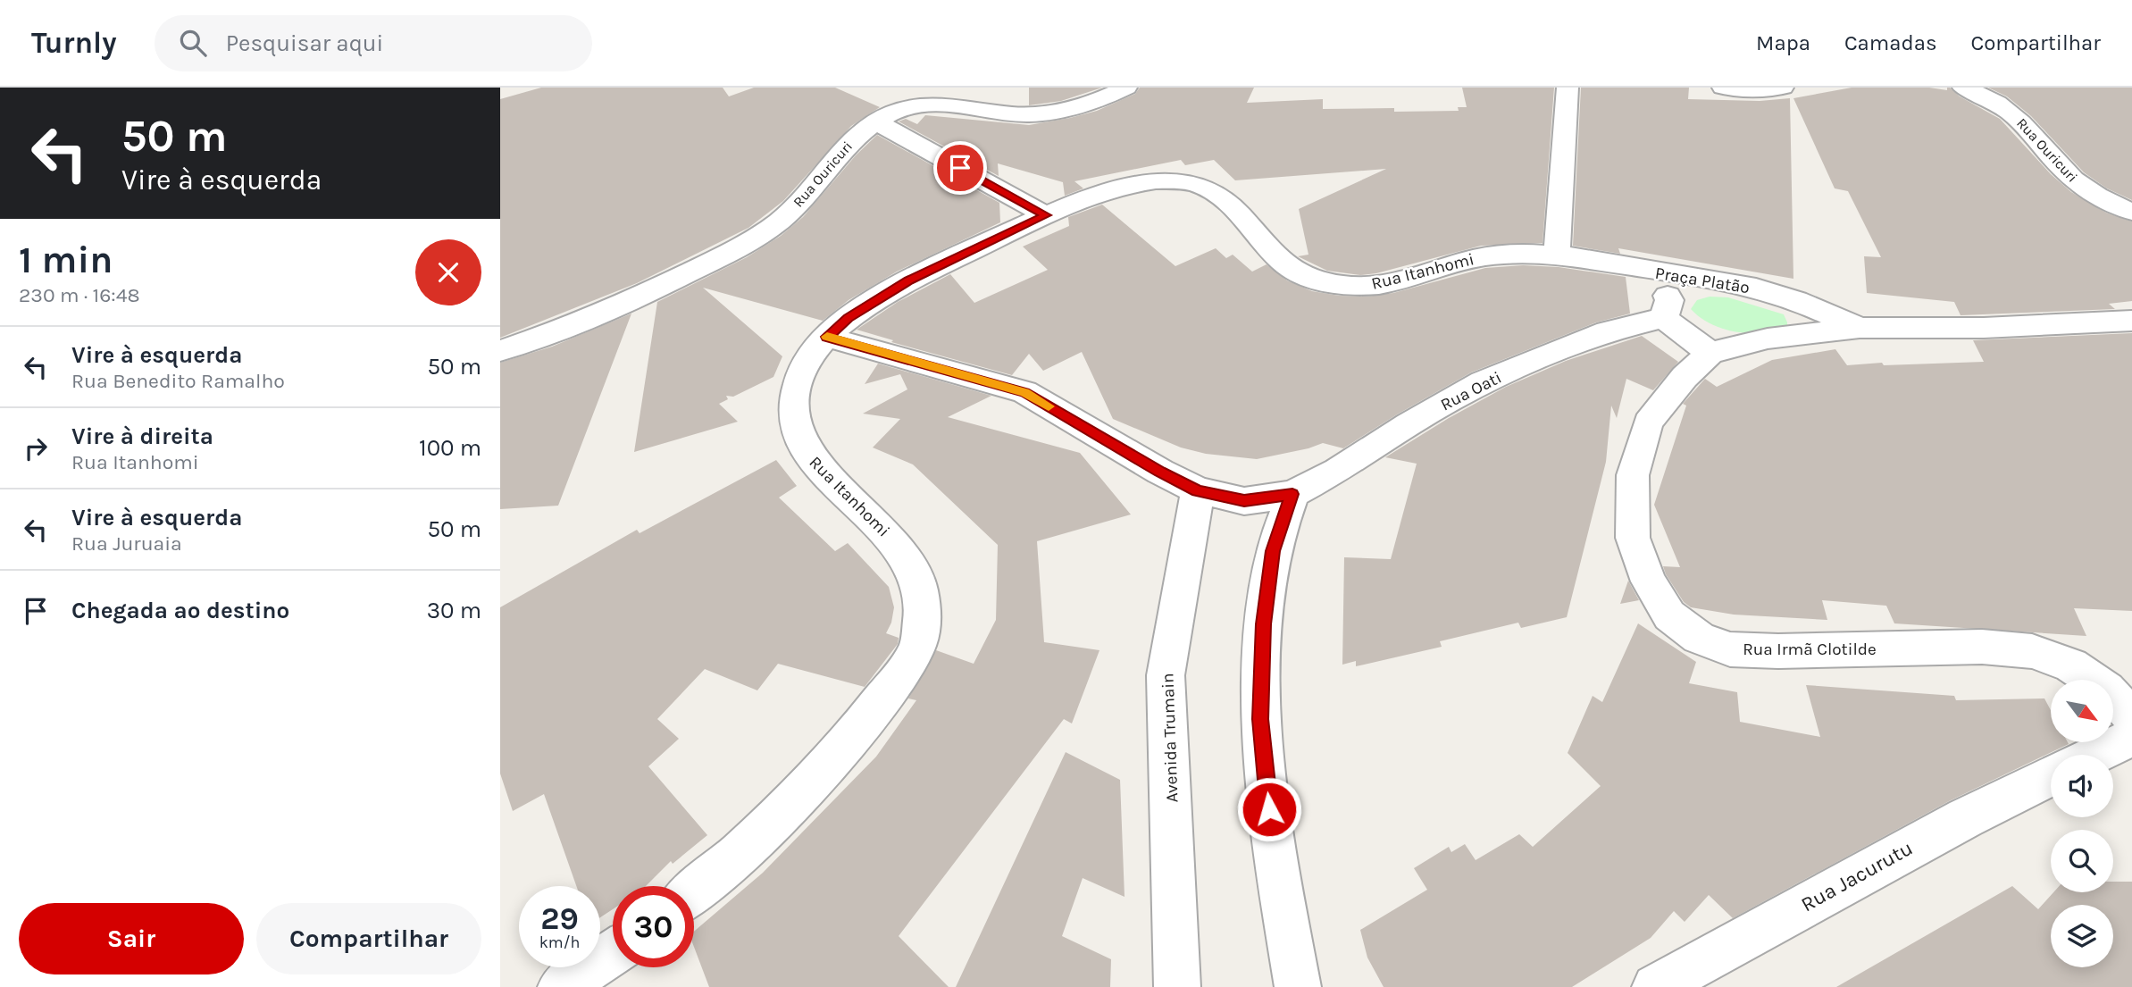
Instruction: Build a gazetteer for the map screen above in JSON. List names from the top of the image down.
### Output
{
  "streets": {
    "street": [
      "Rua Ouricuri",
      "Rua Itanhomi",
      "Praça Platão",
      "Rua Oati",
      "Rua Irmã Clotilde",
      "Avenida Trumain",
      "Rua Jacurutu"
    ]
  },
  "crossings": [
    ["Rua Itanhomi", "Praça Platão"],
    ["Rua Itanhomi", "Rua Oati"],
    ["Praça Platão", "Rua Oati"],
    ["Praça Platão", "Rua Irmã Clotilde"],
    ["Rua Oati", "Avenida Trumain"]
  ],
  "north": "bottom right",
  "page": {
    "header": "Turnly",
    "search": "Pesquisar aqui",
    "nav": ["Mapa", "Camadas", "Compartilhar"],
    "turn": ["50 m", "Vire à esquerda"],
    "heading": ["1 min", "230 m · 16:48"],
    "list": [
      {
        "name": "Vire à esquerda",
        "note": "Rua Benedito Ramalho",
        "value": "50 m"
      },
      {
        "name": "Vire à direita",
        "note": "Rua Itanhomi",
        "value": "100 m"
      },
      {
        "name": "Vire à esquerda",
        "note": "Rua Juruaia",
        "value": "50 m"
      },
      {
        "name": "Chegada ao destino",
        "value": "30 m"
      }
    ],
    "speed": "29 km/h",
    "limit": "30",
    "buttons": ["Sair", "Compartilhar"]
  }
}
